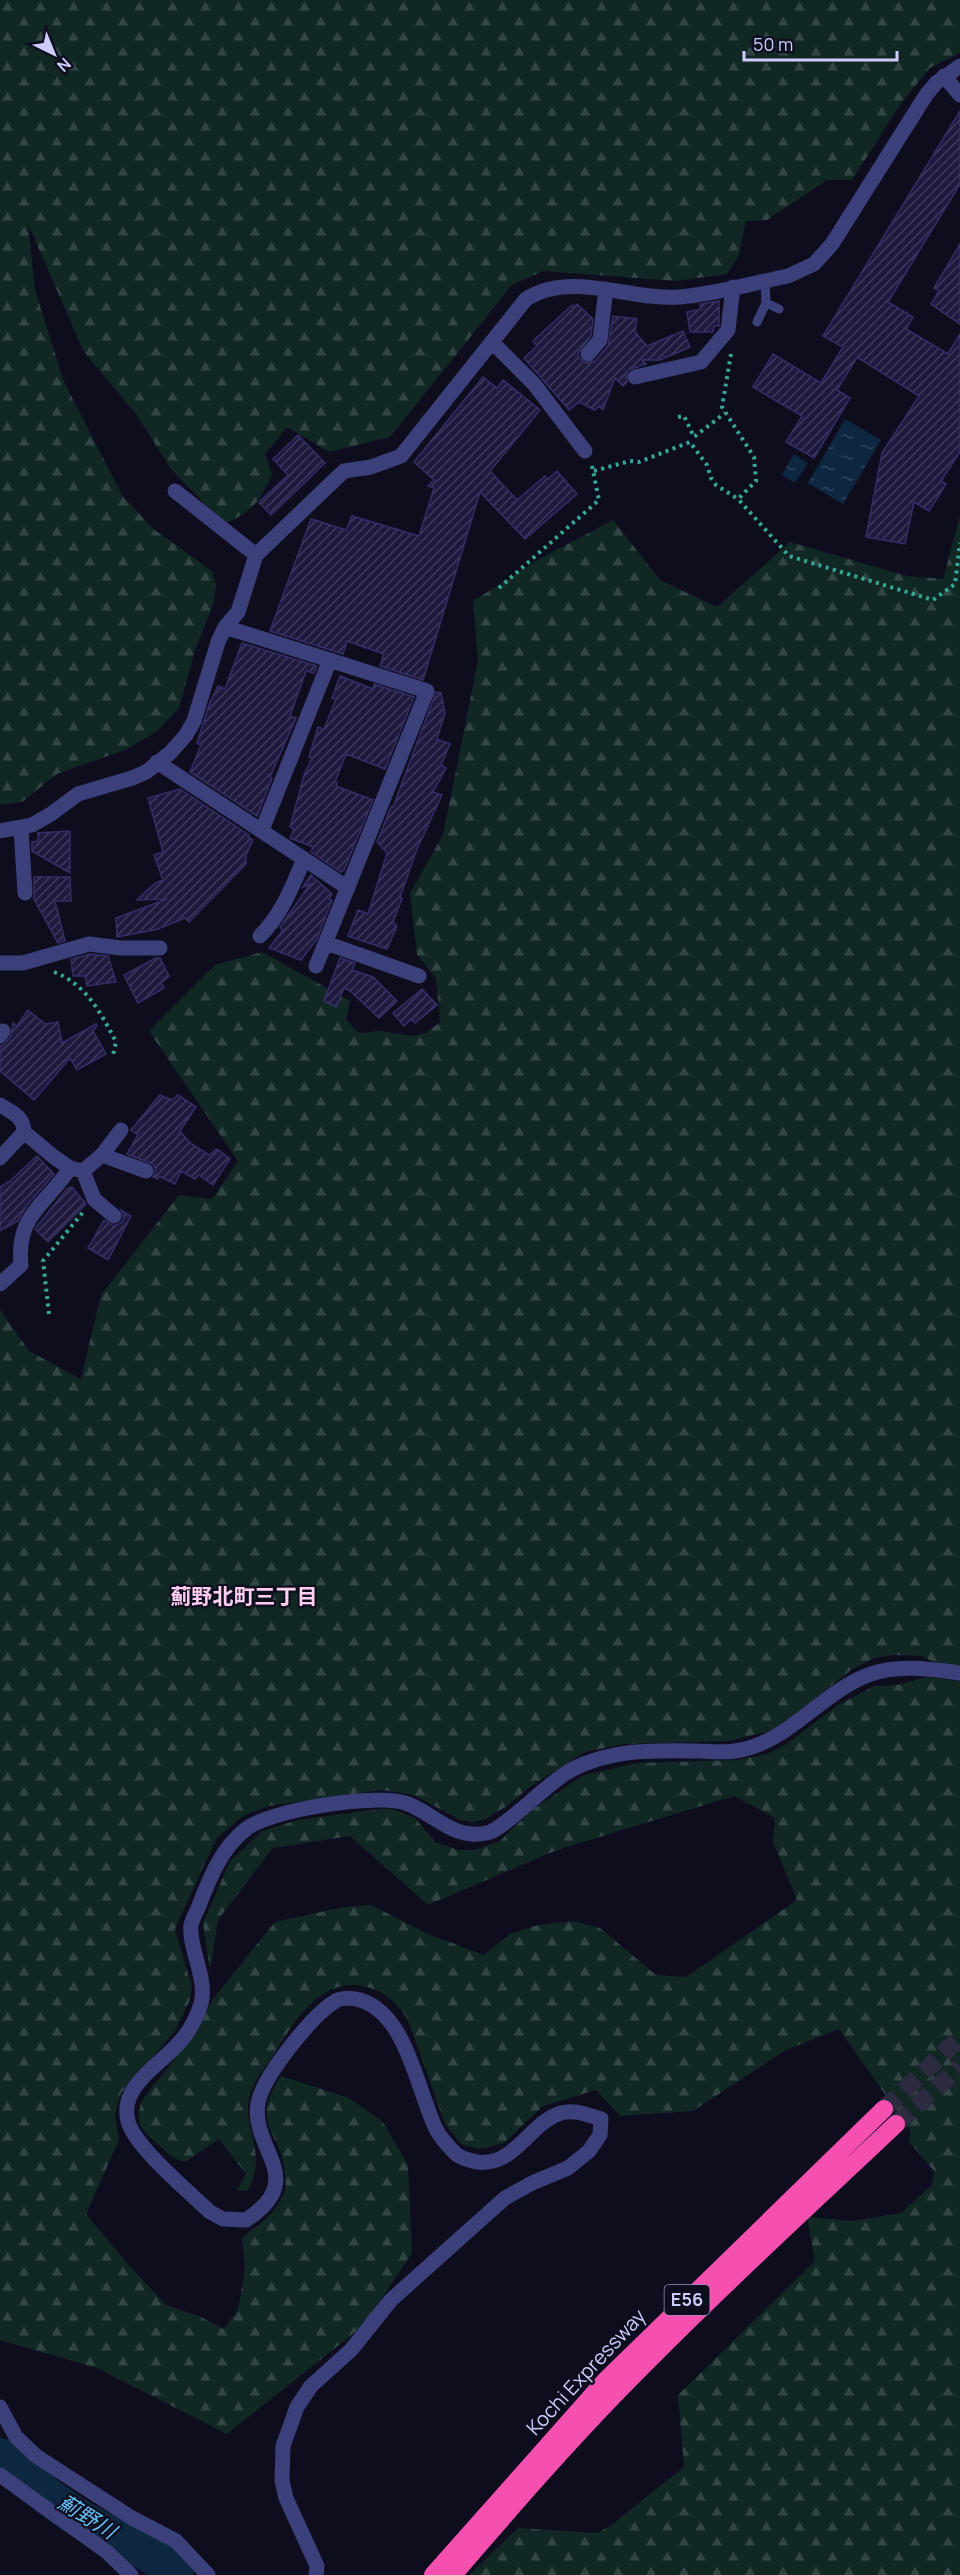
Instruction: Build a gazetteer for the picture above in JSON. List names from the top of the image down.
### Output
{
  "streets": {
    "highway": ["E56", "Kochi Expressway"]
  },
  "districts": ["薊野北町三丁目"],
  "water": ["薊野川"],
  "scale_bar": "50 m",
  "north": "bottom right"
}
